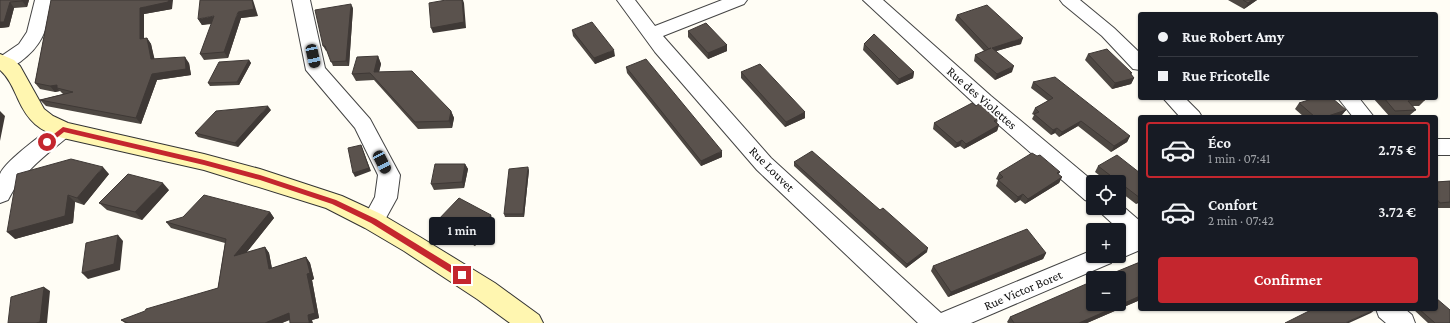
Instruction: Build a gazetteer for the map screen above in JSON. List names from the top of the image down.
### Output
{
  "streets": {
    "street": ["Rue des Violettes", "Rue Louvet", "Rue Victor Boret"]
  },
  "page": {
    "banner": ["Rue Robert Amy", "Rue Fricotelle"],
    "list": [
      {
        "name": "Éco",
        "note": "1 min · 07:41",
        "value": "2.75 €"
      },
      {
        "name": "Confort",
        "note": "2 min · 07:42",
        "value": "3.72 €"
      }
    ],
    "map_buttons": ["+", "−"],
    "bubble": "1 min",
    "buttons": "Confirmer"
  }
}
